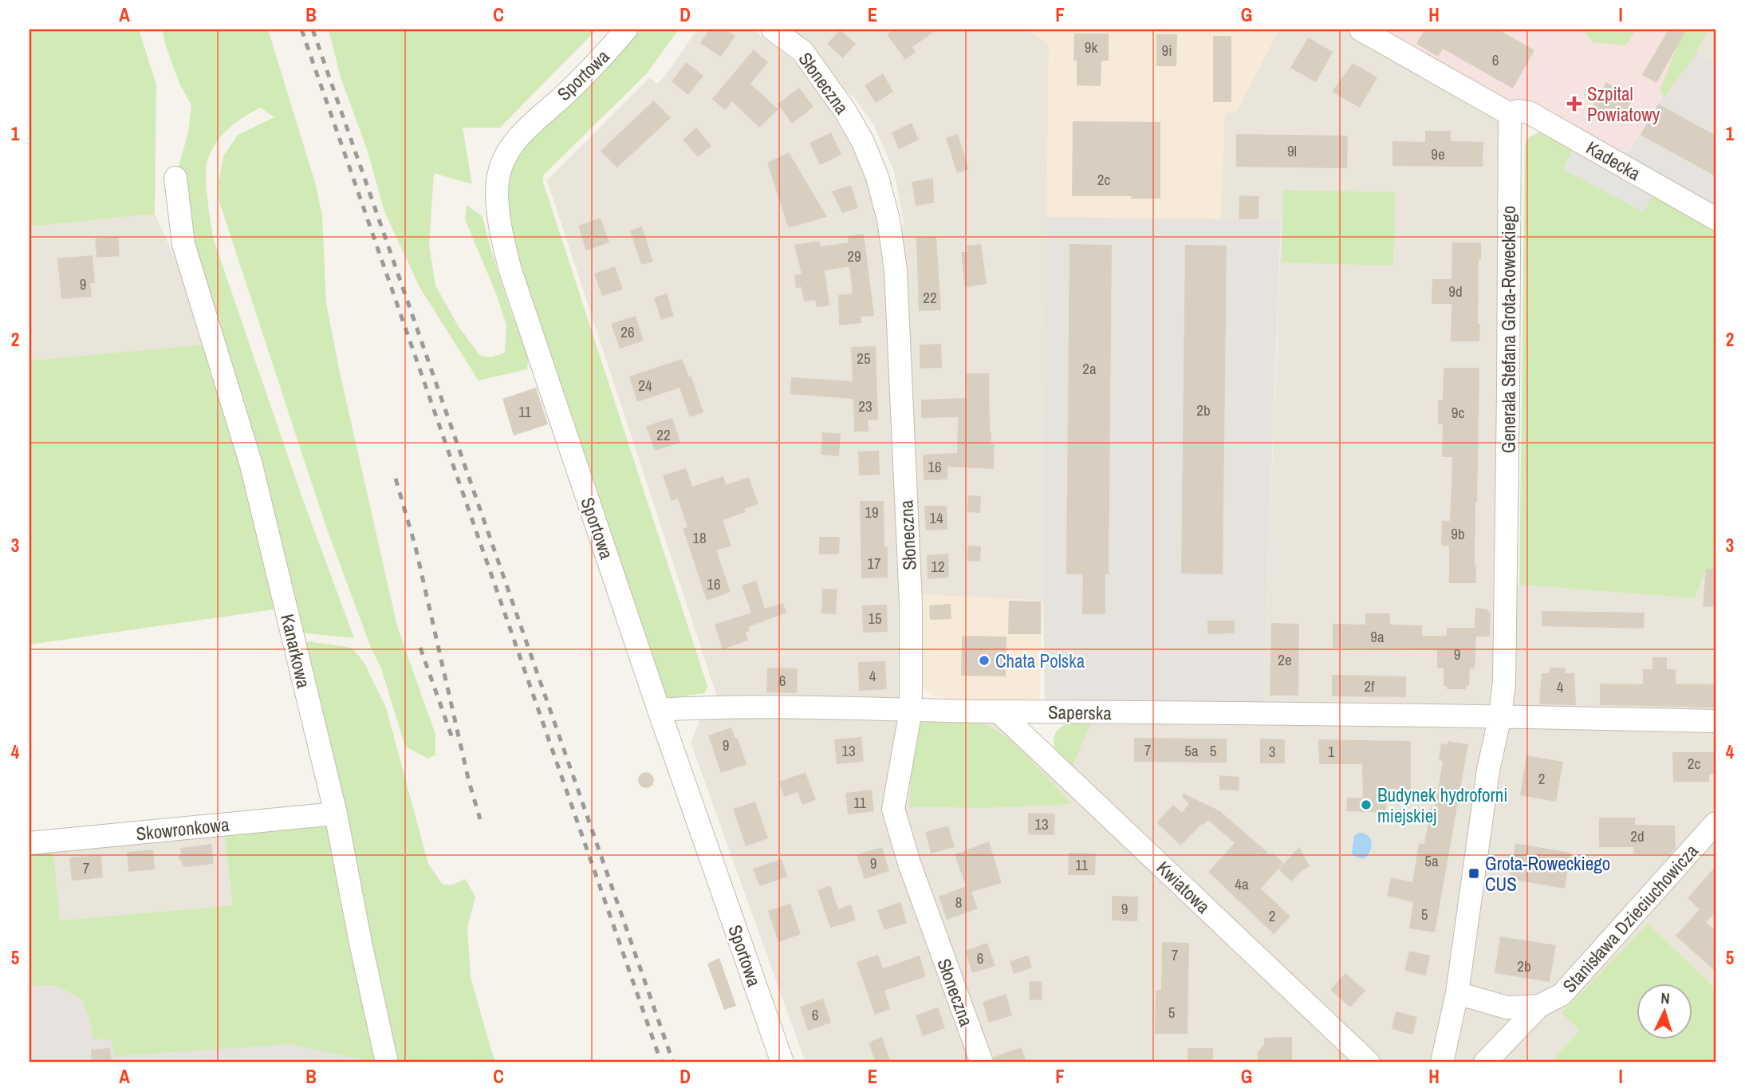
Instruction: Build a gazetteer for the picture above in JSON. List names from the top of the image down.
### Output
{
  "streets": {
    "street": [
      "Sportowa",
      "Słoneczna",
      "Kadecka",
      "Generała Stefana Grota-Roweckiego",
      "Kanarkowa",
      "Saperska",
      "Skowronkowa",
      "Kwiatowa",
      "Stanisława Dzieciuchowicza"
    ]
  },
  "crossings": [
    ["Sportowa", "Saperska"],
    ["Słoneczna", "Saperska"],
    ["Kadecka", "Generała Stefana Grota-Roweckiego"],
    ["Generała Stefana Grota-Roweckiego", "Saperska"],
    ["Generała Stefana Grota-Roweckiego", "Stanisława Dzieciuchowicza"],
    ["Kanarkowa", "Skowronkowa"],
    ["Saperska", "Kwiatowa"]
  ],
  "places": {
    "health": ["Szpital Powiatowy"],
    "other": ["Chata Polska", "Budynek hydroforni miejskiej"],
    "transit": ["Grota-Roweckiego CUS"]
  },
  "house_numbers": [
    "9k",
    "9i",
    "6",
    "9l",
    "9e",
    "2c",
    "29",
    "9",
    "9d",
    "22",
    "26",
    "25",
    "2a",
    "24",
    "23",
    "2b",
    "11",
    "9c",
    "22",
    "16",
    "19",
    "14",
    "9b",
    "18",
    "17",
    "12",
    "16",
    "15",
    "9a",
    "9",
    "2e",
    "4",
    "6",
    "2f",
    "4",
    "9",
    "7",
    "13",
    "5a",
    "5",
    "3",
    "1",
    "2c",
    "2",
    "11",
    "13",
    "2d",
    "5a",
    "9",
    "11",
    "7",
    "4a",
    "8",
    "9",
    "5",
    "2",
    "7",
    "6",
    "2b",
    "5",
    "6"
  ],
  "north": "top",
  "grid": {
    "columns": [
      "A",
      "B",
      "C",
      "D",
      "E",
      "F",
      "G",
      "H",
      "I"
    ],
    "rows": [
      "1",
      "2",
      "3",
      "4",
      "5"
    ]
  }
}
